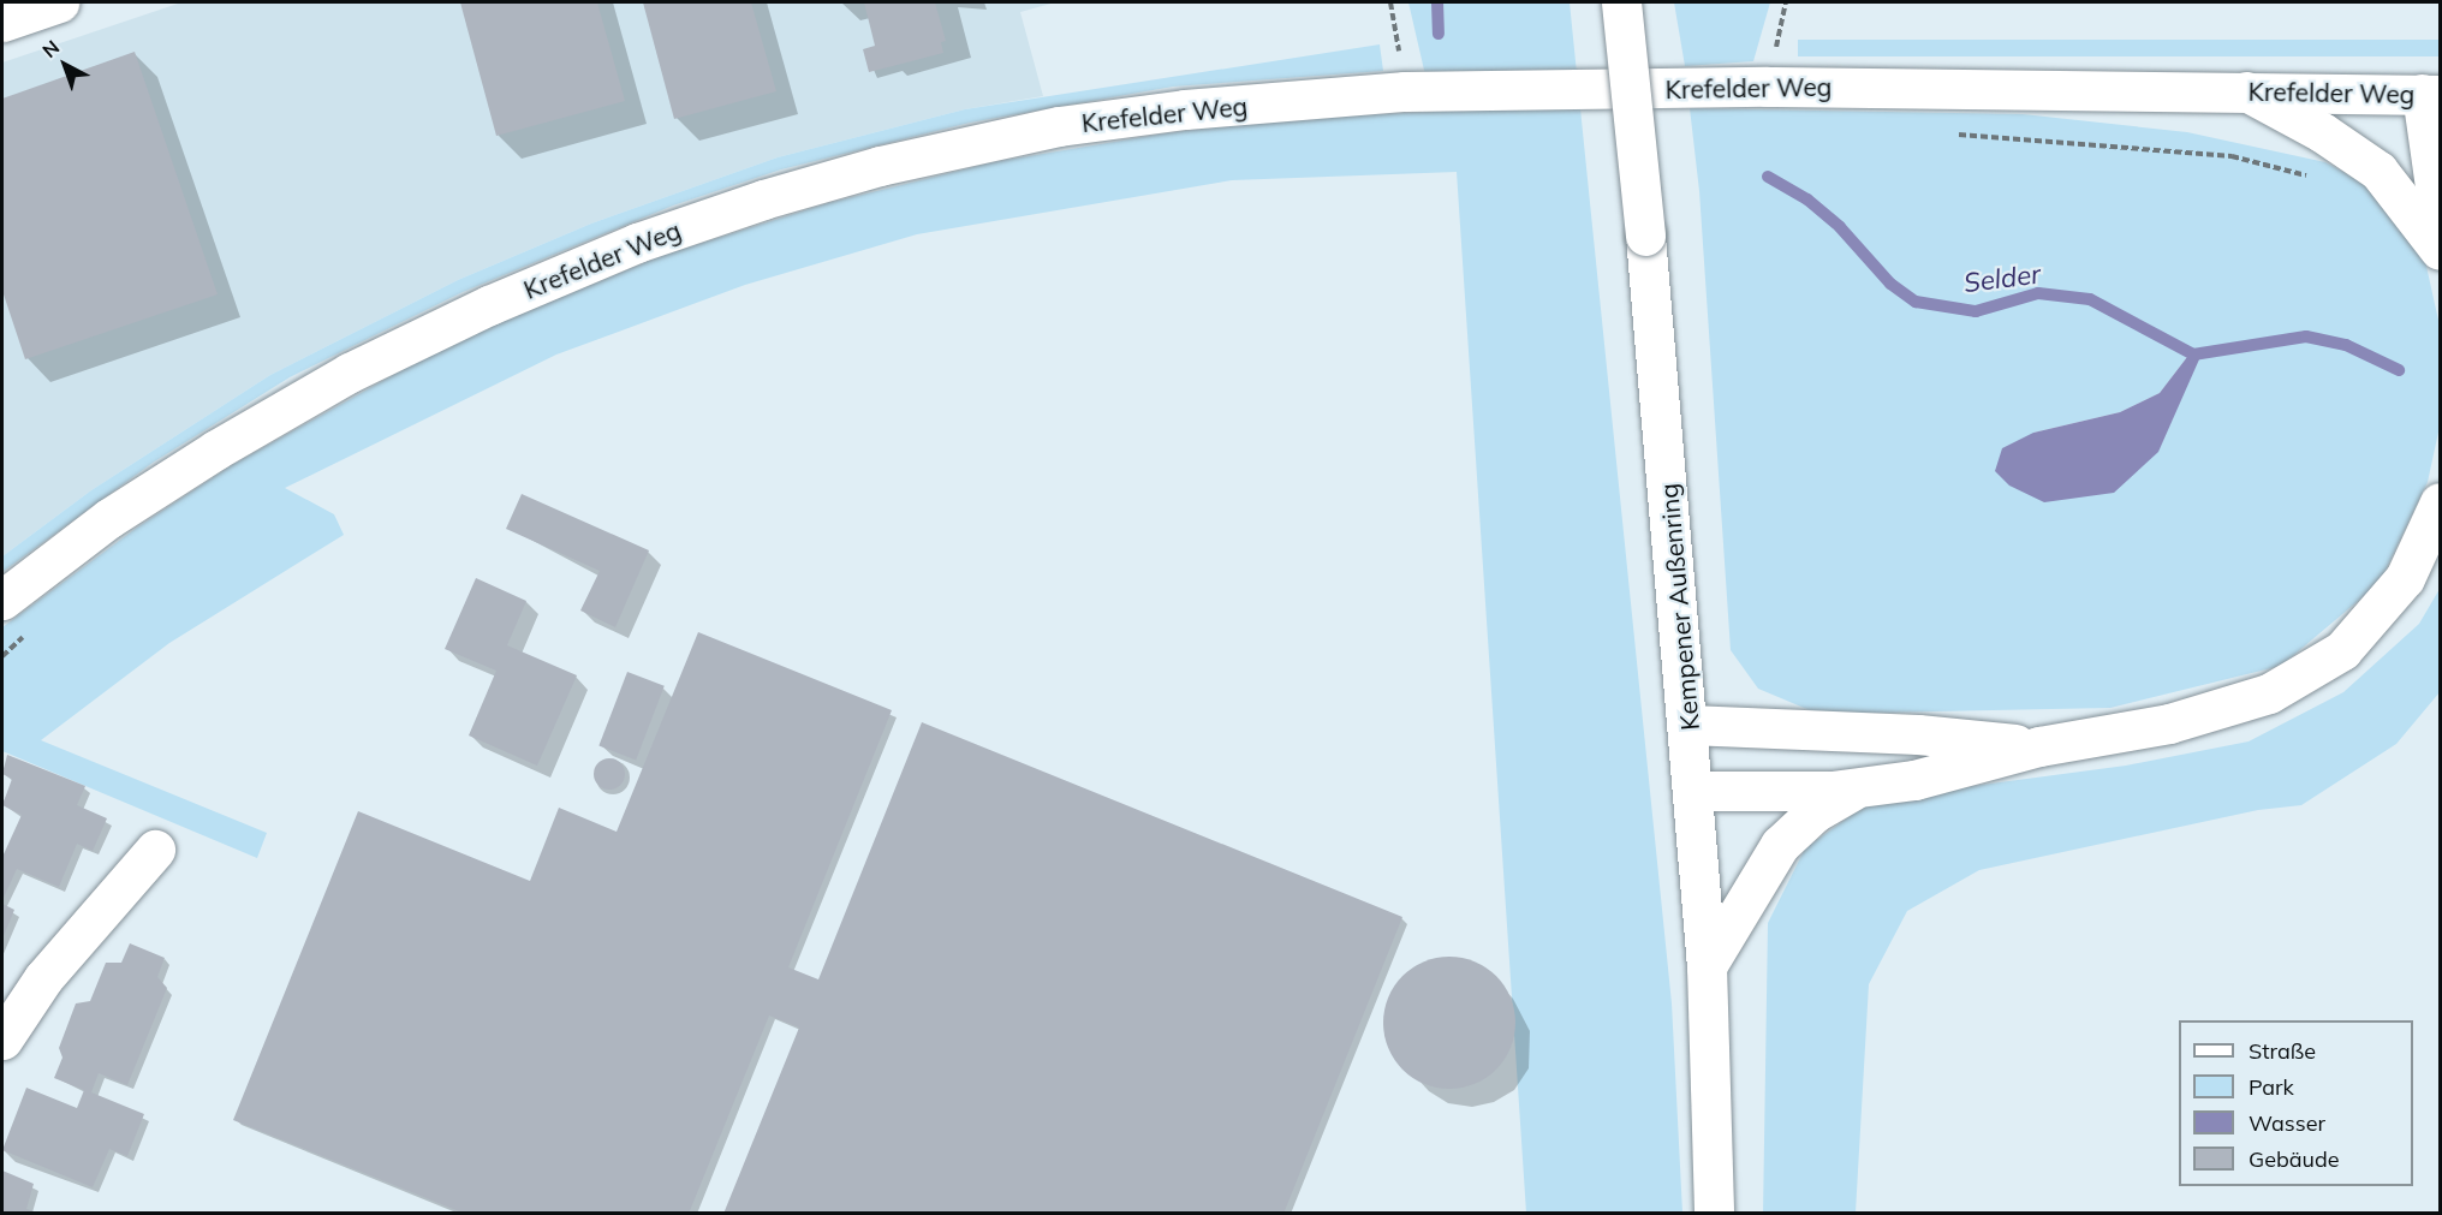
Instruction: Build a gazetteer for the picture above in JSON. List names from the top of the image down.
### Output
{
  "streets": {
    "main road": ["Krefelder Weg", "Kempener Außenring"]
  },
  "water": ["Selder"],
  "legend": [
    "Straße",
    "Park",
    "Wasser",
    "Gebäude"
  ],
  "north": "top left"
}
